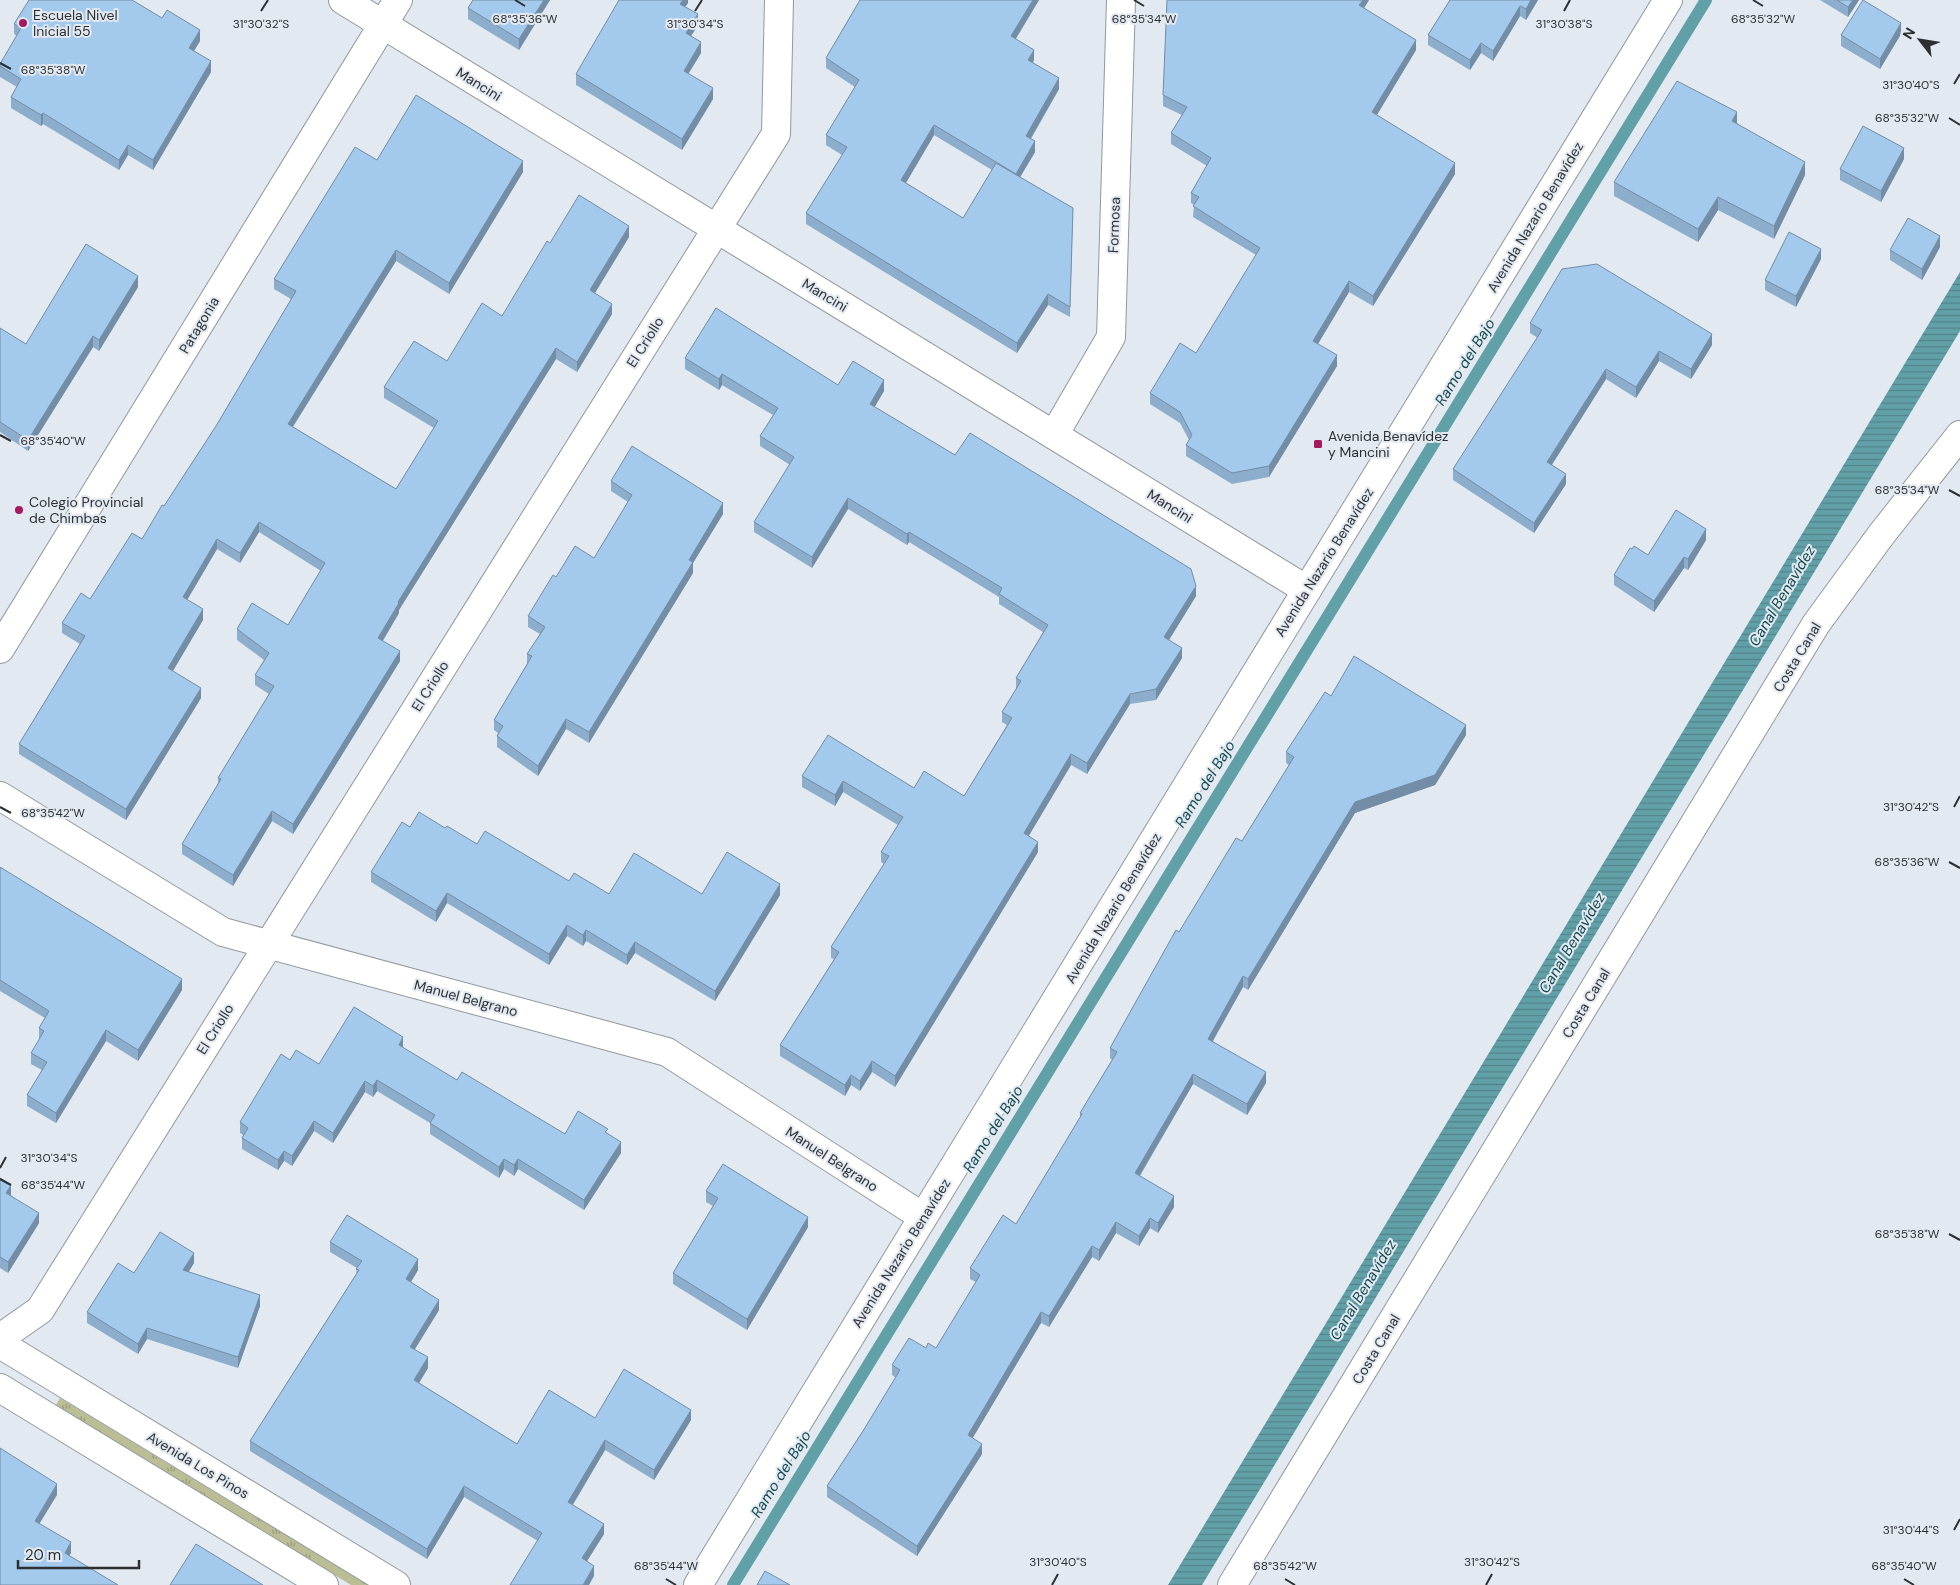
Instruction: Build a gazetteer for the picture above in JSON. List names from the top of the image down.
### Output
{
  "streets": {
    "street": [
      "Mancini",
      "Avenida Nazario Benavídez",
      "Formosa",
      "Patagonia",
      "El Criollo",
      "Costa Canal",
      "Manuel Belgrano",
      "Avenida Los Pinos"
    ]
  },
  "crossings": [
    ["Mancini", "Avenida Nazario Benavídez"],
    ["Mancini", "Formosa"],
    ["Mancini", "Patagonia"],
    ["Mancini", "El Criollo"],
    ["Avenida Nazario Benavídez", "Manuel Belgrano"],
    ["El Criollo", "Manuel Belgrano"]
  ],
  "water": ["Ramo del Bajo", "Canal Benavídez"],
  "places": {
    "other": ["Escuela Nivel Inicial 55", "Colegio Provincial de Chimbas"],
    "transit": ["Avenida Benavídez y Mancini"]
  },
  "scale_bar": "20 m",
  "north": "top left",
  "coordinates": [
    "68°35'36\"W",
    "68°35'34\"W",
    "68°35'32\"W",
    "31°30'32\"S",
    "31°30'34\"S",
    "31°30'38\"S",
    "68°35'38\"W",
    "31°30'40\"S",
    "68°35'40\"W",
    "31°30'42\"S",
    "68°35'42\"W",
    "68°35'44\"W",
    "31°30'44\"S"
  ]
}
